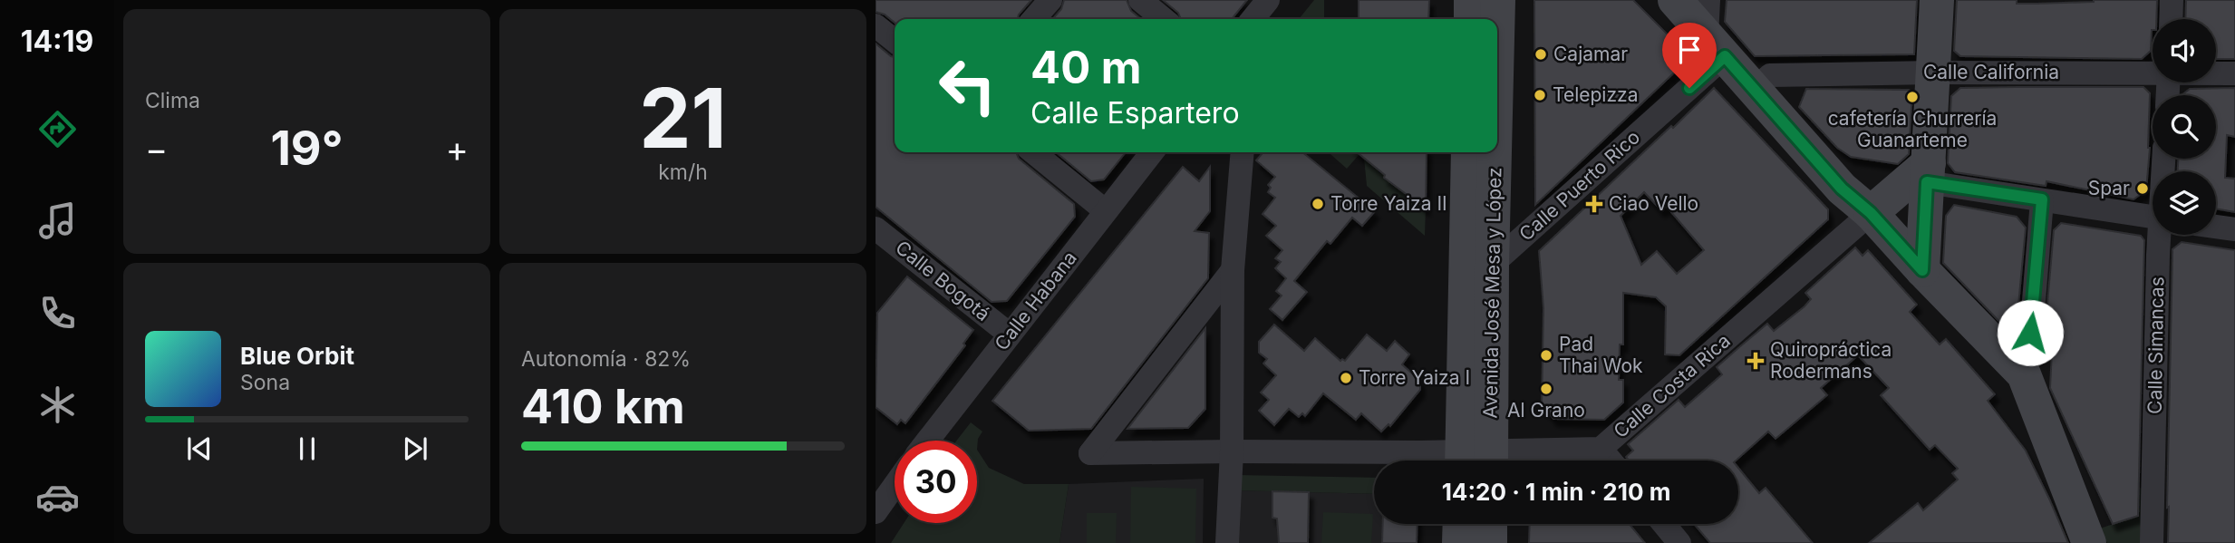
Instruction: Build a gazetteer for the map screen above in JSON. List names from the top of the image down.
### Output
{
  "streets": {
    "street": [
      "Calle California",
      "Calle Puerto Rico",
      "Calle Bogotá",
      "Avenida José Mesa y López",
      "Calle Habana",
      "Calle Simancas",
      "Calle Costa Rica"
    ]
  },
  "crossings": [
    ["Calle Puerto Rico", "Avenida José Mesa y López"],
    ["Calle Bogotá", "Calle Habana"],
    ["Avenida José Mesa y López", "Calle Costa Rica"]
  ],
  "places": {
    "other": [
      "Cajamar",
      "Telepizza",
      "cafetería Churrería Guanarteme",
      "Spar",
      "Torre Yaiza II",
      "Pad Thai Wok",
      "Torre Yaiza I",
      "Al Grano"
    ],
    "health": ["Ciao Vello", "Quiropráctica Rodermans"]
  },
  "page": {
    "tabs": "14:19",
    "tile": [
      "Clima",
      ["21", "km/h"],
      ["Autonomía · 82%", "410 km"]
    ],
    "turn": ["40 m", "Calle Espartero"],
    "heat": ["−", "19°", "+"],
    "song": ["Blue Orbit", "Sona"],
    "limit": "30",
    "trip": "14:20 · 1 min · 210 m"
  }
}
